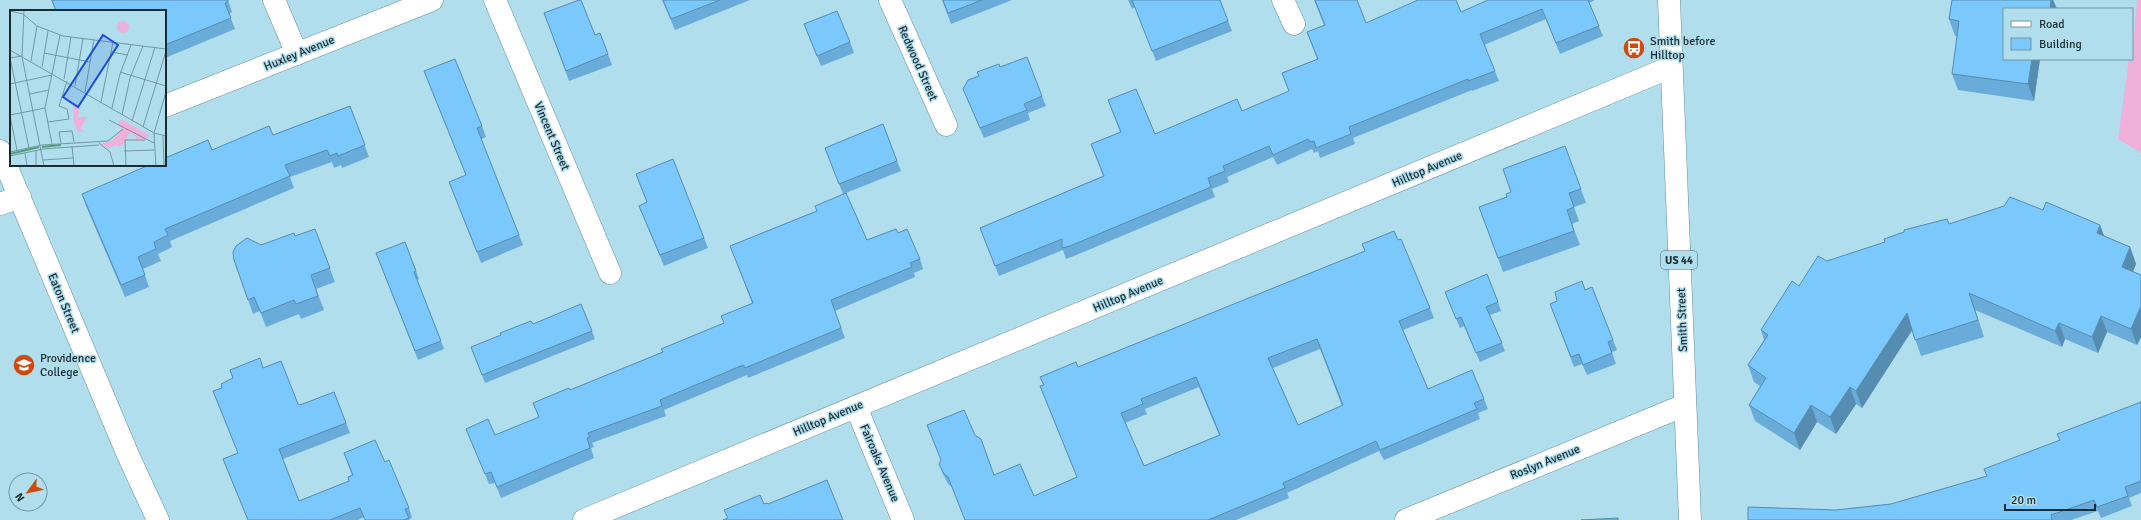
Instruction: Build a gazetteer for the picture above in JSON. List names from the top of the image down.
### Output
{
  "streets": {
    "street": [
      "Huxley Avenue",
      "Redwood Street",
      "Vincent Street",
      "Hilltop Avenue",
      "US 44",
      "Eaton Street",
      "Smith Street",
      "Roslyn Avenue",
      "Fairoaks Avenue"
    ]
  },
  "crossings": [
    ["Hilltop Avenue", "Smith Street"],
    ["Hilltop Avenue", "Fairoaks Avenue"],
    ["Smith Street", "Roslyn Avenue"]
  ],
  "places": {
    "bus stop": ["Smith before Hilltop"],
    "school or university": ["Providence College"]
  },
  "legend": ["Road", "Building"],
  "scale_bar": "20 m",
  "north": "bottom left"
}
